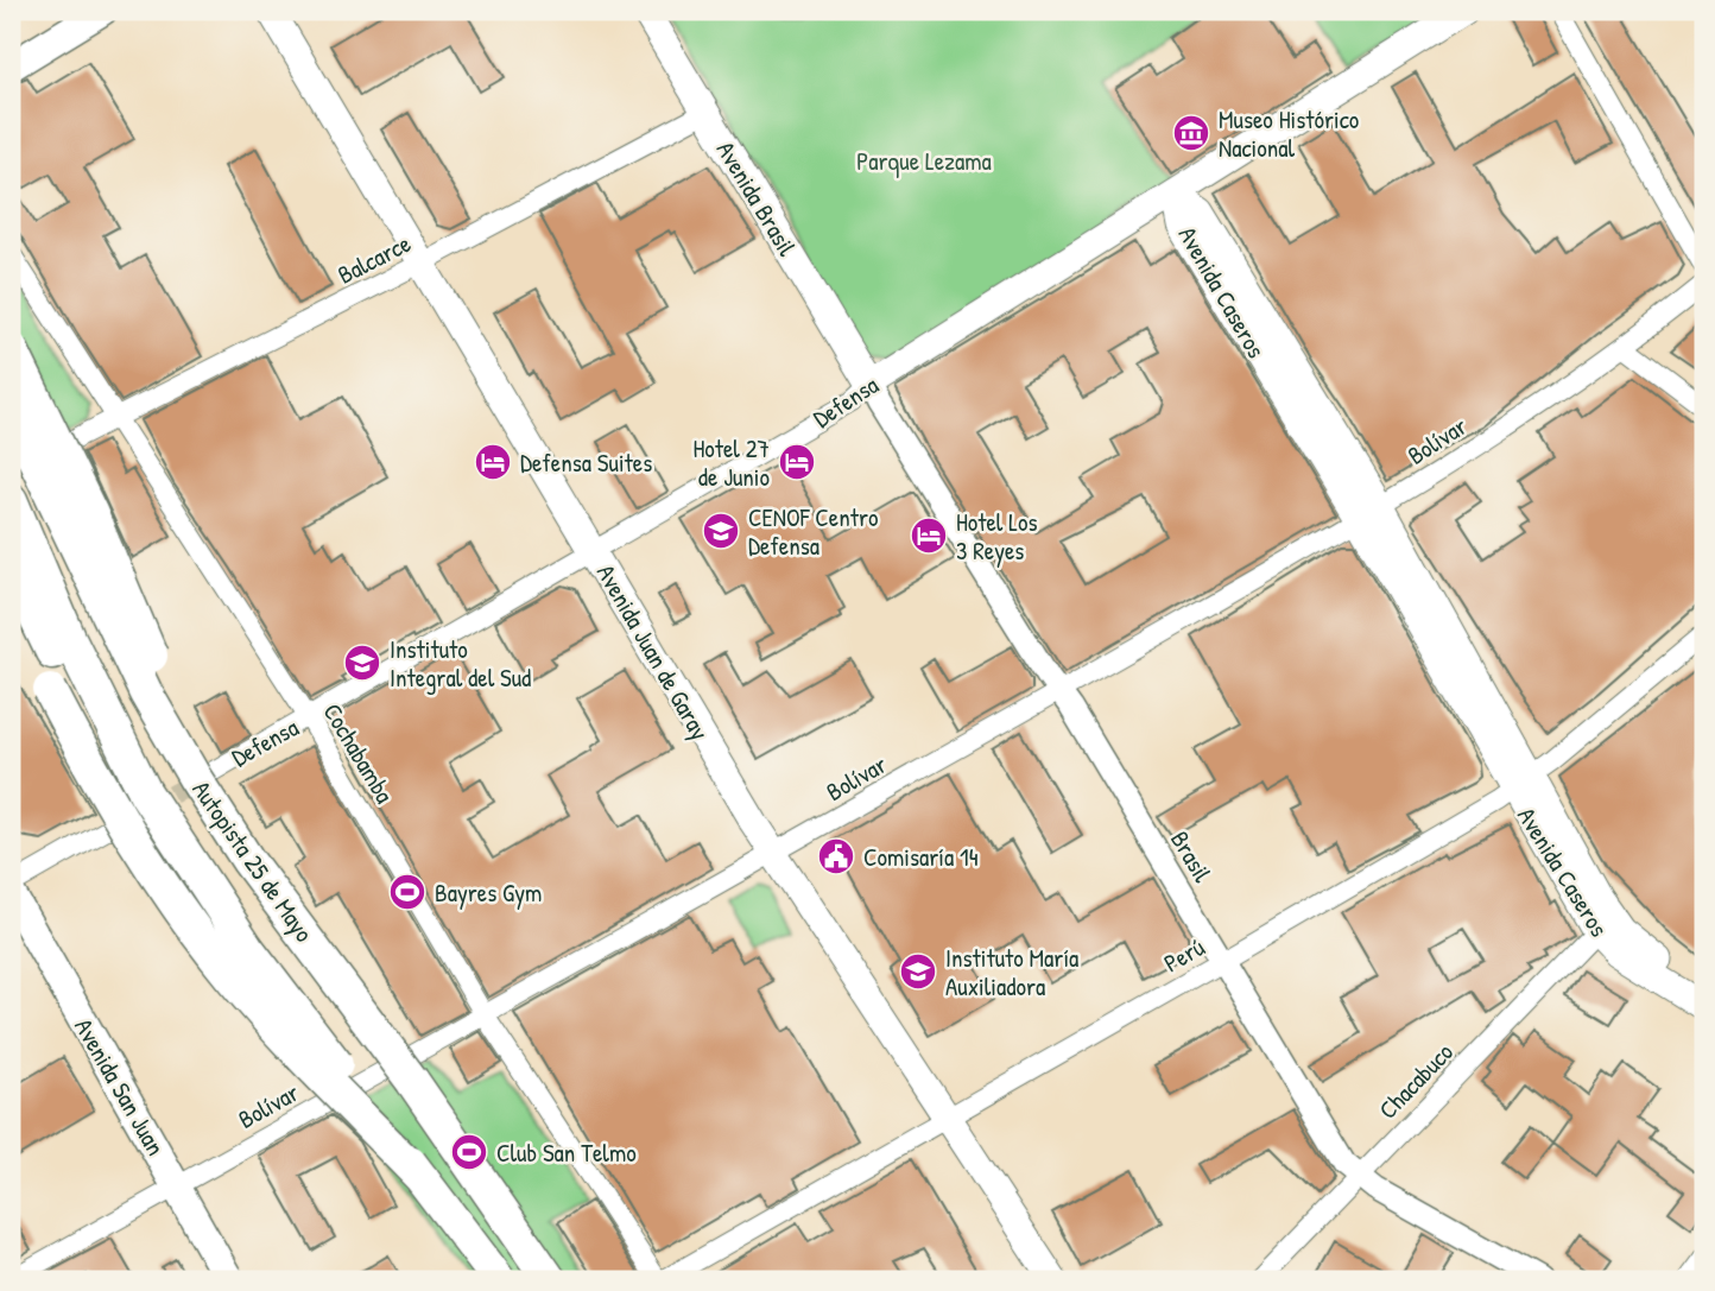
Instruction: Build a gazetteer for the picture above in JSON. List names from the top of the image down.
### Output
{
  "streets": {
    "highway": ["Autopista 25 de Mayo"],
    "main road": [
      "Avenida Brasil",
      "Avenida Caseros",
      "Defensa",
      "Avenida Juan de Garay",
      "Avenida San Juan"
    ],
    "street": [
      "Balcarce",
      "Bolívar",
      "Cochabamba",
      "Brasil",
      "Perú",
      "Chacabuco"
    ]
  },
  "crossings": [
    ["Avenida Brasil", "Balcarce"],
    ["Avenida Brasil", "Defensa"],
    ["Avenida Brasil", "Brasil"],
    ["Balcarce", "Avenida Juan de Garay"],
    ["Balcarce", "Cochabamba"],
    ["Avenida Caseros", "Defensa"],
    ["Avenida Caseros", "Bolívar"],
    ["Avenida Caseros", "Perú"],
    ["Avenida Caseros", "Chacabuco"],
    ["Defensa", "Avenida Juan de Garay"],
    ["Defensa", "Cochabamba"],
    ["Defensa", "Brasil"],
    ["Bolívar", "Avenida Juan de Garay"],
    ["Bolívar", "Cochabamba"],
    ["Bolívar", "Brasil"],
    ["Bolívar", "Avenida San Juan"],
    ["Avenida Juan de Garay", "Perú"],
    ["Cochabamba", "Perú"],
    ["Brasil", "Perú"],
    ["Brasil", "Chacabuco"]
  ],
  "parks": ["Parque Lezama"],
  "places": {
    "museum": ["Museo Histórico Nacional"],
    "hotel": ["Defensa Suites", "Hotel 27 de Junio", "Hotel Los 3 Reyes"],
    "school or university": ["CENOF Centro Defensa", "Instituto Integral del Sud", "Instituto María Auxiliadora"],
    "public building": ["Comisaría 14"],
    "sports": ["Bayres Gym", "Club San Telmo"]
  }
}
